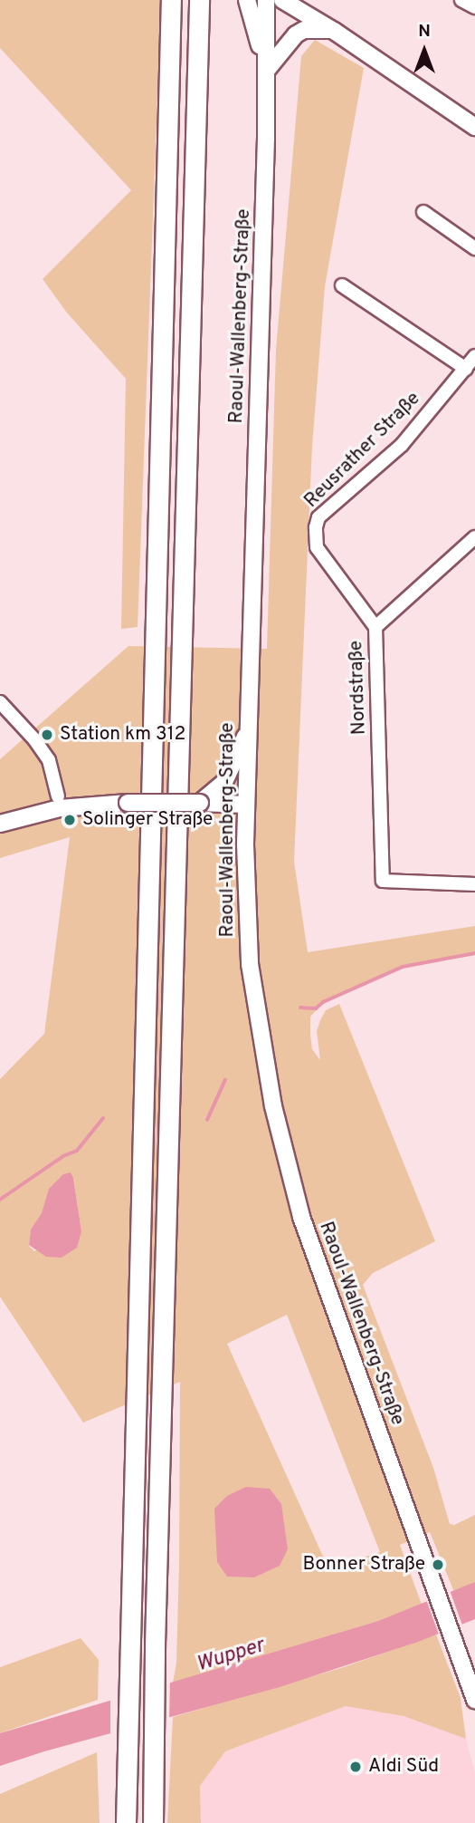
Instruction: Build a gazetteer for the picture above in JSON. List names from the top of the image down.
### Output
{
  "streets": {
    "main road": ["Raoul-Wallenberg-Straße"],
    "street": ["Reusrather Straße", "Nordstraße"]
  },
  "crossings": [
    ["Reusrather Straße", "Nordstraße"]
  ],
  "water": ["Wupper"],
  "places": [
    "Station km 312",
    "Solinger Straße",
    "Bonner Straße",
    "Aldi Süd"
  ],
  "north": "top"
}
